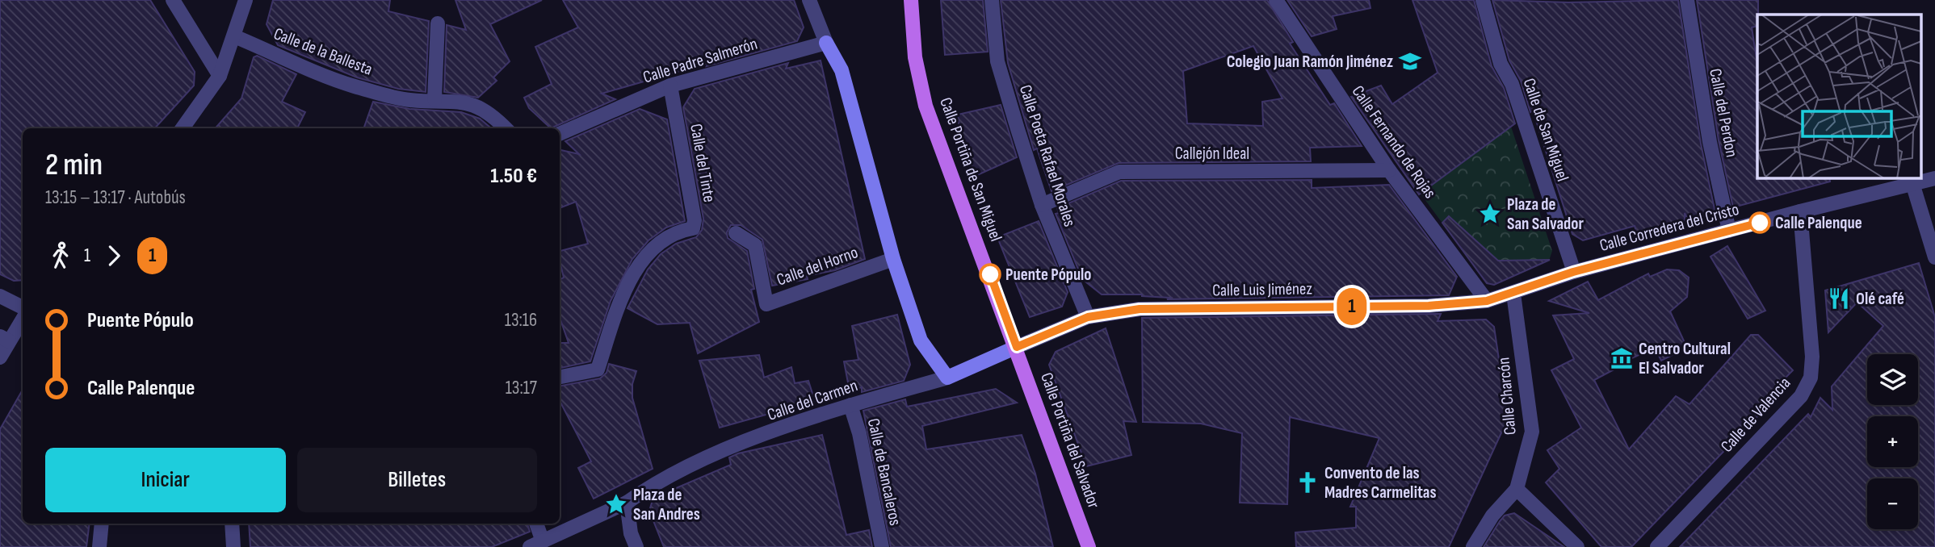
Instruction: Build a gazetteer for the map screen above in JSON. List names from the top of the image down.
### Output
{
  "streets": {
    "main road": ["Calle Portiña de San Miguel", "Calle del Carmen", "Calle Portiña del Salvador"],
    "street": [
      "Calle de la Ballesta",
      "Calle Padre Salmerón",
      "Calle del Perdon",
      "Calle de San Miguel",
      "Calle Fernando de Rojas",
      "Callejón Ideal",
      "Calle Poeta Rafael Morales",
      "Calle del Tinte",
      "Calle Corredera del Cristo",
      "Calle del Horno",
      "Calle Luis Jiménez",
      "Calle Charcón",
      "Calle de Valencia",
      "Calle de Bancaleros"
    ]
  },
  "crossings": [
    ["Calle Padre Salmerón", "Calle del Tinte"],
    ["Calle del Perdon", "Calle Corredera del Cristo"],
    ["Calle de San Miguel", "Calle Corredera del Cristo"],
    ["Calle Fernando de Rojas", "Callejón Ideal"],
    ["Calle Fernando de Rojas", "Calle Luis Jiménez"],
    ["Callejón Ideal", "Calle Poeta Rafael Morales"],
    ["Calle Poeta Rafael Morales", "Calle Luis Jiménez"],
    ["Calle Portiña de San Miguel", "Calle Luis Jiménez"],
    ["Calle Portiña de San Miguel", "Calle del Carmen"],
    ["Calle Portiña de San Miguel", "Calle Portiña del Salvador"],
    ["Calle Corredera del Cristo", "Calle Luis Jiménez"],
    ["Calle Corredera del Cristo", "Calle Charcón"],
    ["Calle Corredera del Cristo", "Calle de Valencia"],
    ["Calle Luis Jiménez", "Calle Charcón"],
    ["Calle Luis Jiménez", "Calle del Carmen"],
    ["Calle Luis Jiménez", "Calle Portiña del Salvador"],
    ["Calle del Carmen", "Calle Portiña del Salvador"],
    ["Calle del Carmen", "Calle de Bancaleros"]
  ],
  "places": {
    "school or university": ["Colegio Juan Ramón Jiménez"],
    "place": ["Plaza de San Salvador", "Plaza de San Andres"],
    "other": ["Calle Palenque", "Puente Pópulo"],
    "restaurant": ["Olé café"],
    "museum": ["Centro Cultural El Salvador"],
    "church": ["Convento de las Madres Carmelitas"]
  },
  "lines": ["bus line 1"],
  "page": {
    "on_map": "1",
    "heading": ["2 min", "13:15 – 13:17 · Autobús", "1.50 €"],
    "legs": ["1", "1"],
    "list": [
      {
        "name": "Puente Pópulo",
        "value": "13:16"
      },
      {
        "name": "Calle Palenque",
        "value": "13:17"
      }
    ],
    "map_buttons": ["+", "−"],
    "buttons": ["Iniciar", "Billetes"]
  }
}
